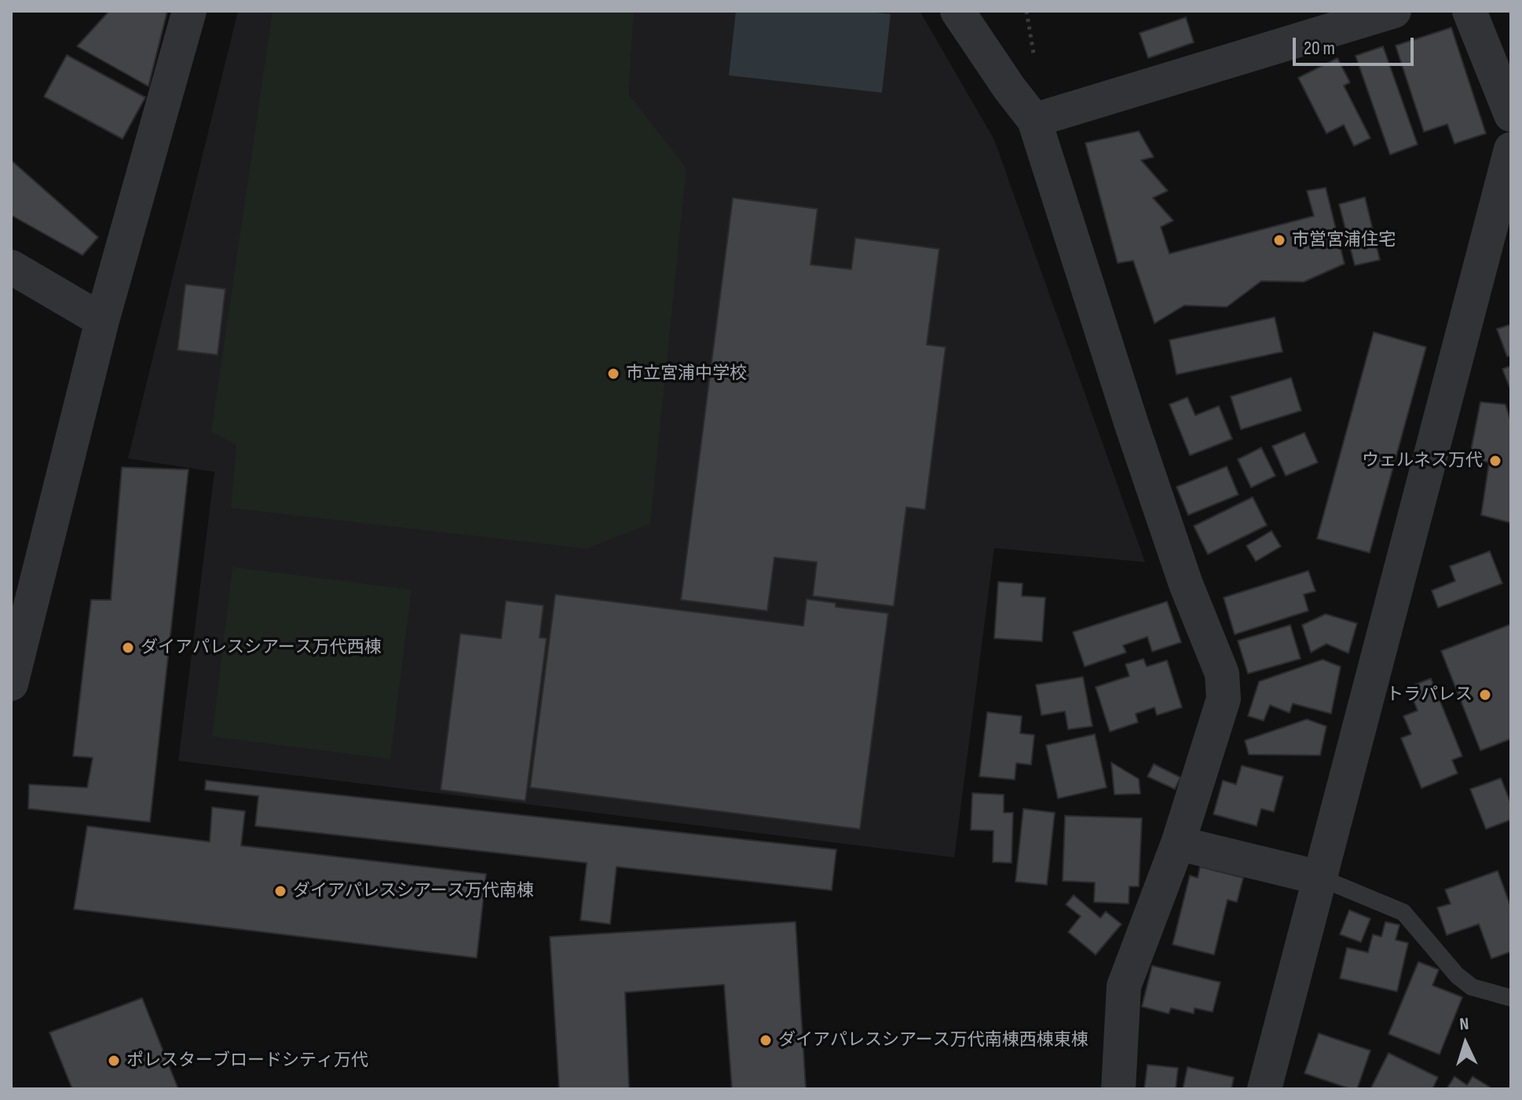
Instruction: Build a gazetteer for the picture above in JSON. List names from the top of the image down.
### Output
{
  "places": [
    "市営宮浦住宅",
    "市立宮浦中学校",
    "ウェルネス万代",
    "ダイアパレスシアース万代西棟",
    "トラパレス",
    "ダイアパレスシアース万代南棟",
    "ダイアパレスシアース万代南棟西棟東棟",
    "ポレスターブロードシティ万代"
  ],
  "scale_bar": "20 m",
  "north": "top"
}
